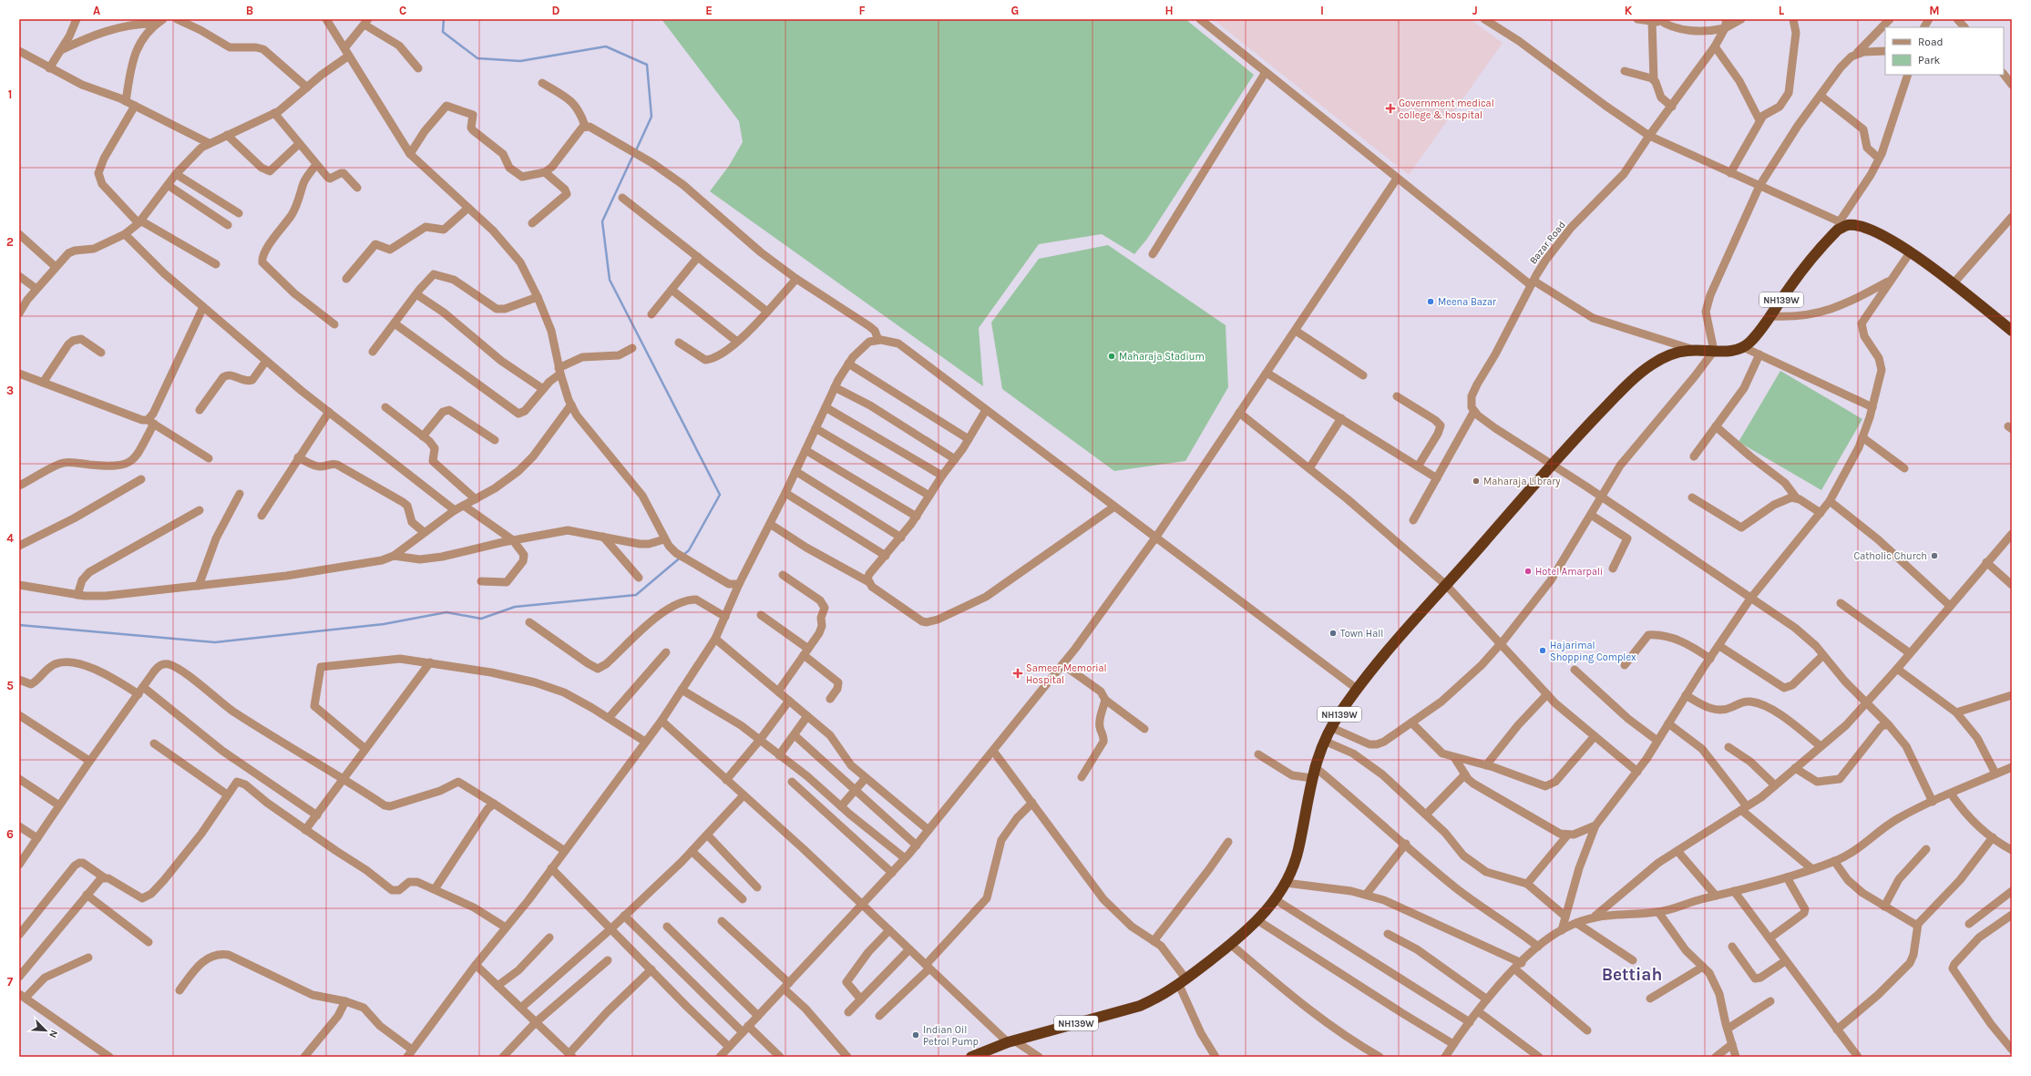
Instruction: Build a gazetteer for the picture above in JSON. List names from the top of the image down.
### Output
{
  "streets": {
    "highway": ["NH139W"],
    "street": ["Bazar Road"]
  },
  "districts": ["Bettiah"],
  "places": {
    "health": ["Government medical college & hospital", "Sameer Memorial Hospital"],
    "other": [
      "Meena Bazar",
      "Maharaja Stadium",
      "Maharaja Library",
      "Catholic Church",
      "Hotel Amarpali",
      "Town Hall",
      "Hajarimal Shopping Complex",
      "Indian Oil Petrol Pump"
    ]
  },
  "legend": ["Road", "Park"],
  "north": "bottom right",
  "grid": {
    "columns": [
      "A",
      "B",
      "C",
      "D",
      "E",
      "F",
      "G",
      "H",
      "I",
      "J",
      "K",
      "L",
      "M"
    ],
    "rows": [
      "1",
      "2",
      "3",
      "4",
      "5",
      "6",
      "7"
    ]
  }
}
